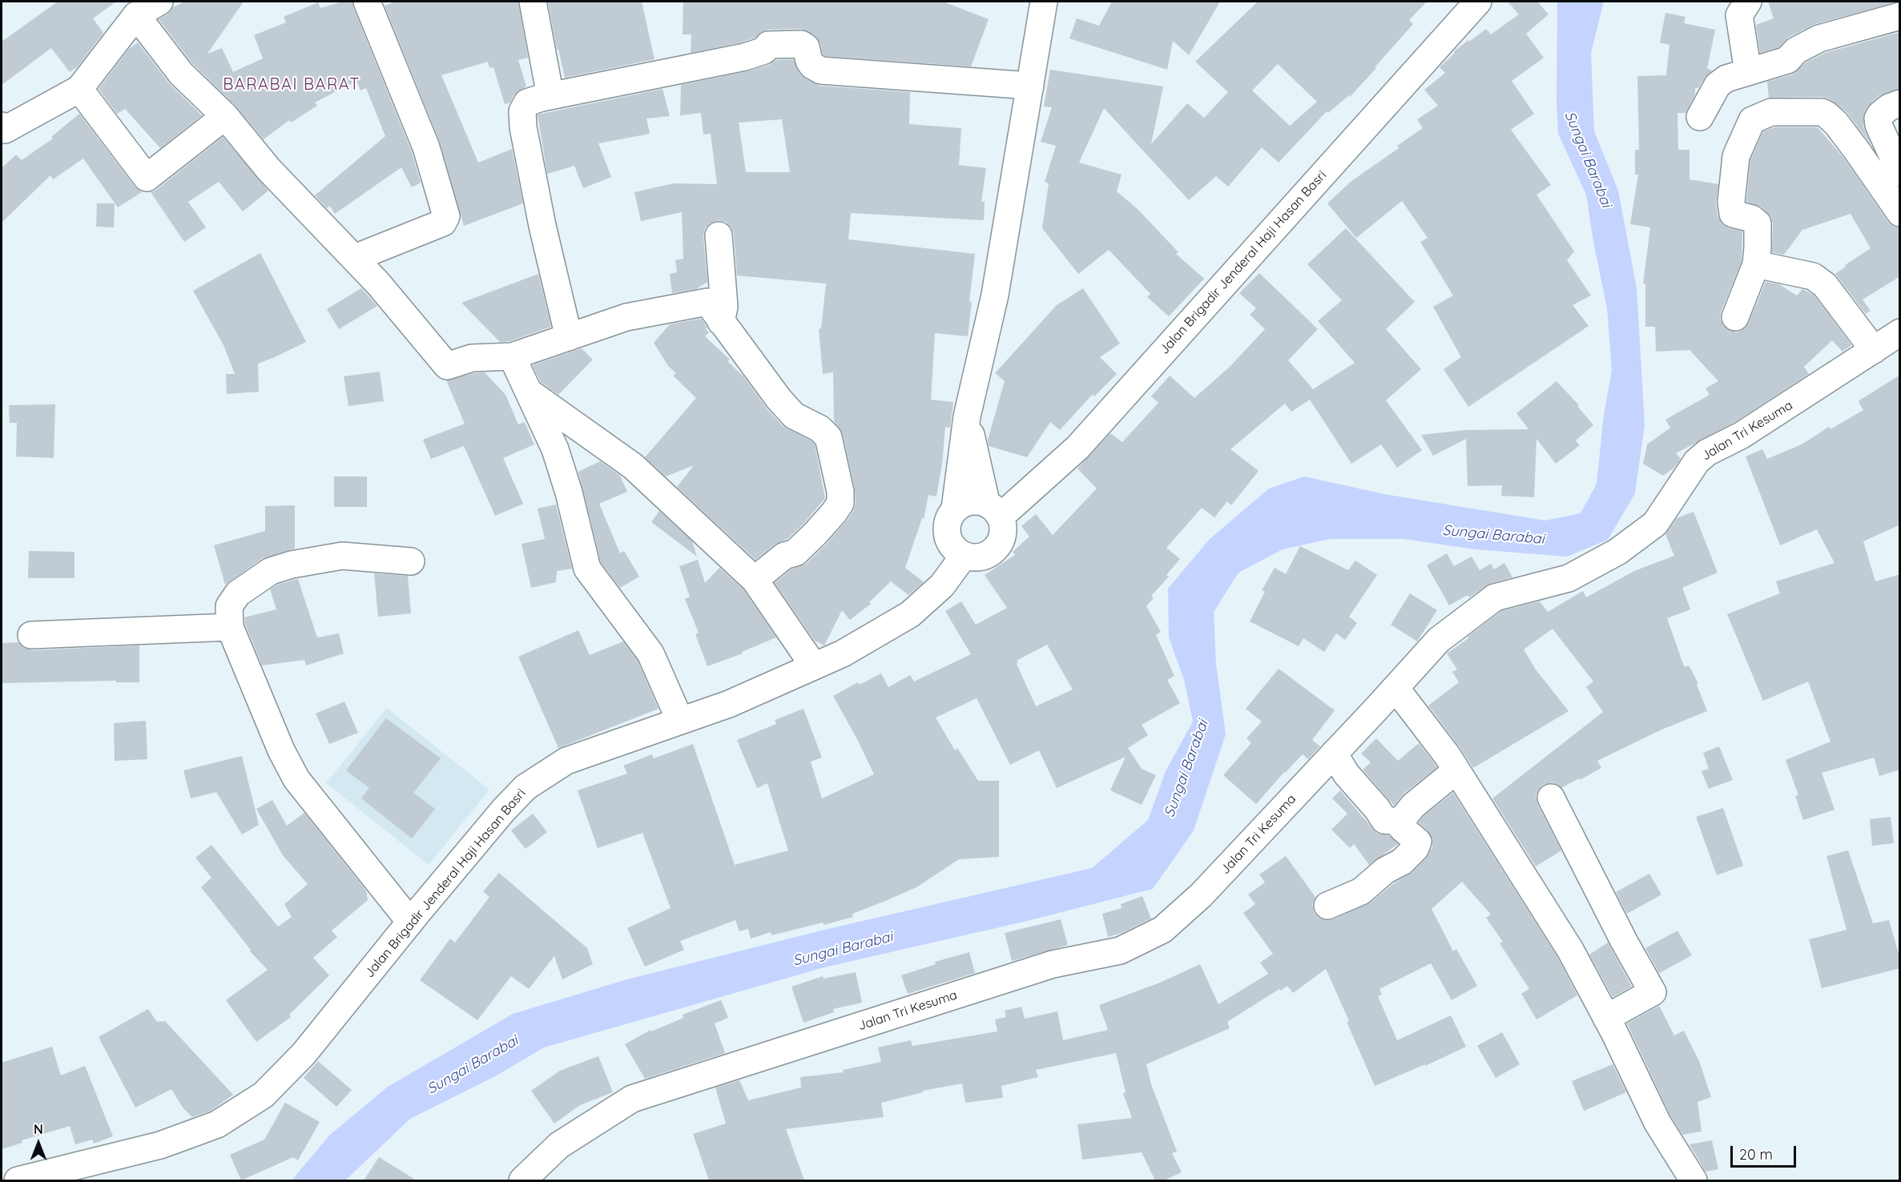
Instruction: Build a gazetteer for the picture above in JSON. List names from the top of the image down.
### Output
{
  "streets": {
    "street": ["Jalan Brigadir Jenderal Haji Hasan Basri", "Jalan Tri Kesuma"]
  },
  "districts": ["BARABAI BARAT"],
  "water": ["Sungai Barabai"],
  "scale_bar": "20 m",
  "north": "top"
}
